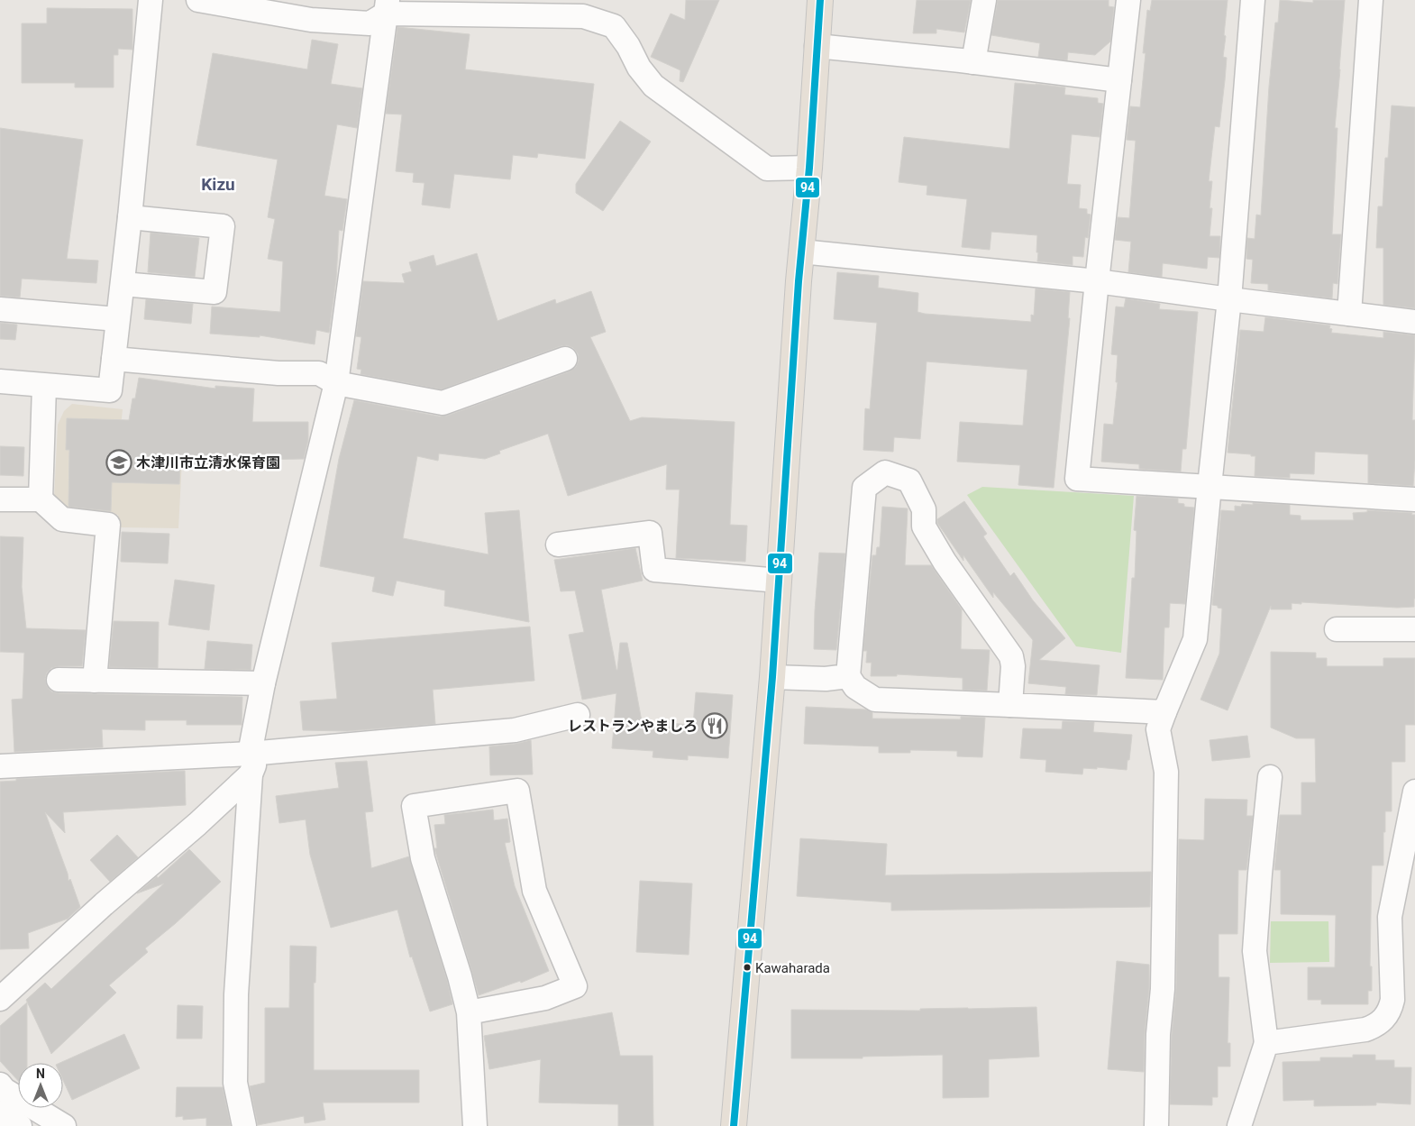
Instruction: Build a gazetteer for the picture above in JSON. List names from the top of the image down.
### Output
{
  "districts": ["Kizu"],
  "places": {
    "school or university": ["木津川市立清水保育園"],
    "restaurant": ["レストランやましろ"],
    "other": ["Kawaharada"]
  },
  "lines": ["transit line 94"],
  "north": "top"
}
